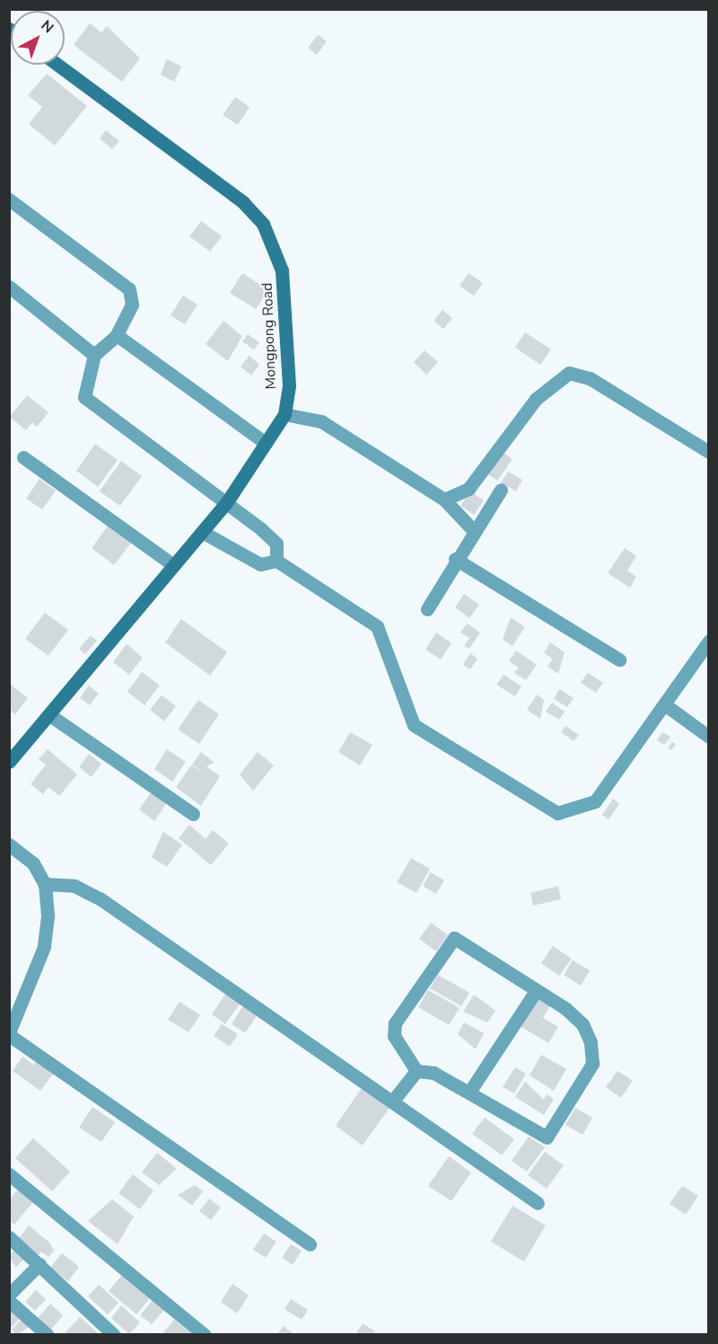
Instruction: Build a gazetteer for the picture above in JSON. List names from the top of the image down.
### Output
{
  "streets": {
    "main road": ["Mongpong Road"]
  },
  "north": "top right"
}
